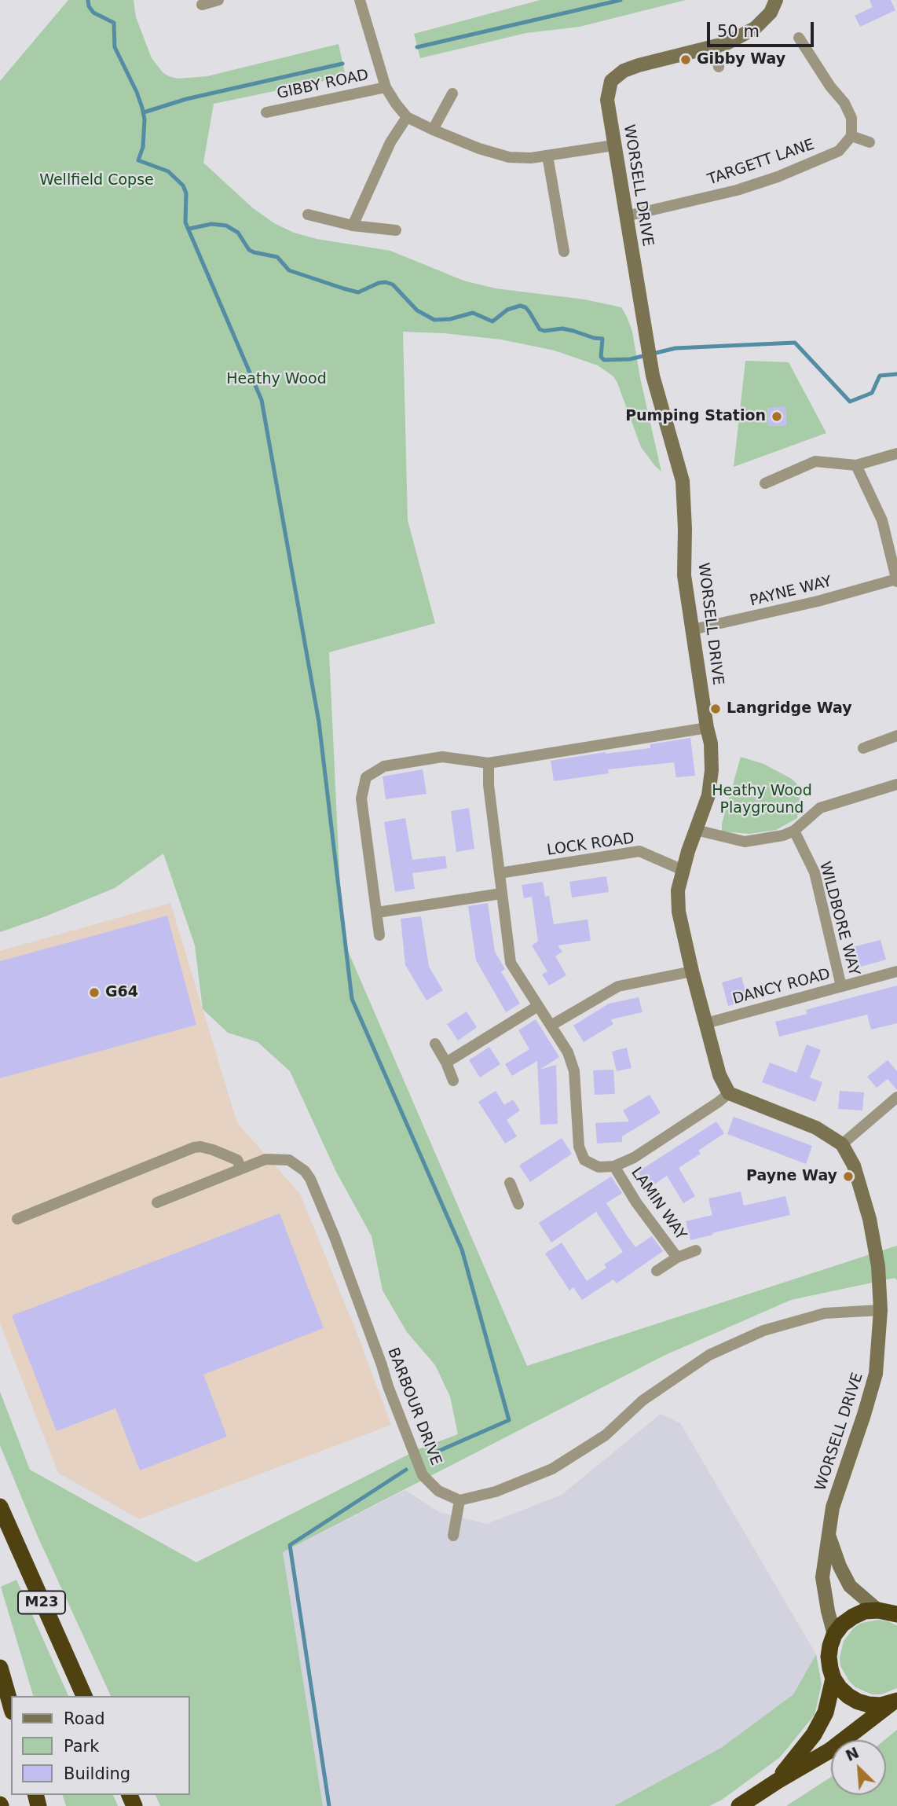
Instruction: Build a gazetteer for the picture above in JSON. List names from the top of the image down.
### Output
{
  "streets": {
    "highway": ["M23"],
    "street": [
      "GIBBY ROAD",
      "TARGETT LANE",
      "WORSELL DRIVE",
      "PAYNE WAY",
      "LOCK ROAD",
      "WILDBORE WAY",
      "DANCY ROAD",
      "LAMIN WAY",
      "BARBOUR DRIVE"
    ]
  },
  "crossings": [
    ["GIBBY ROAD", "WORSELL DRIVE"],
    ["TARGETT LANE", "WORSELL DRIVE"],
    ["WORSELL DRIVE", "PAYNE WAY"],
    ["WORSELL DRIVE", "LOCK ROAD"],
    ["WORSELL DRIVE", "DANCY ROAD"],
    ["WILDBORE WAY", "DANCY ROAD"]
  ],
  "parks": ["Wellfield Copse", "Heathy Wood", "Heathy Wood Playground"],
  "places": [
    "Gibby Way",
    "Pumping Station",
    "Langridge Way",
    "G64",
    "Payne Way"
  ],
  "legend": ["Road", "Park", "Building"],
  "scale_bar": "50 m",
  "north": "top left"
}
